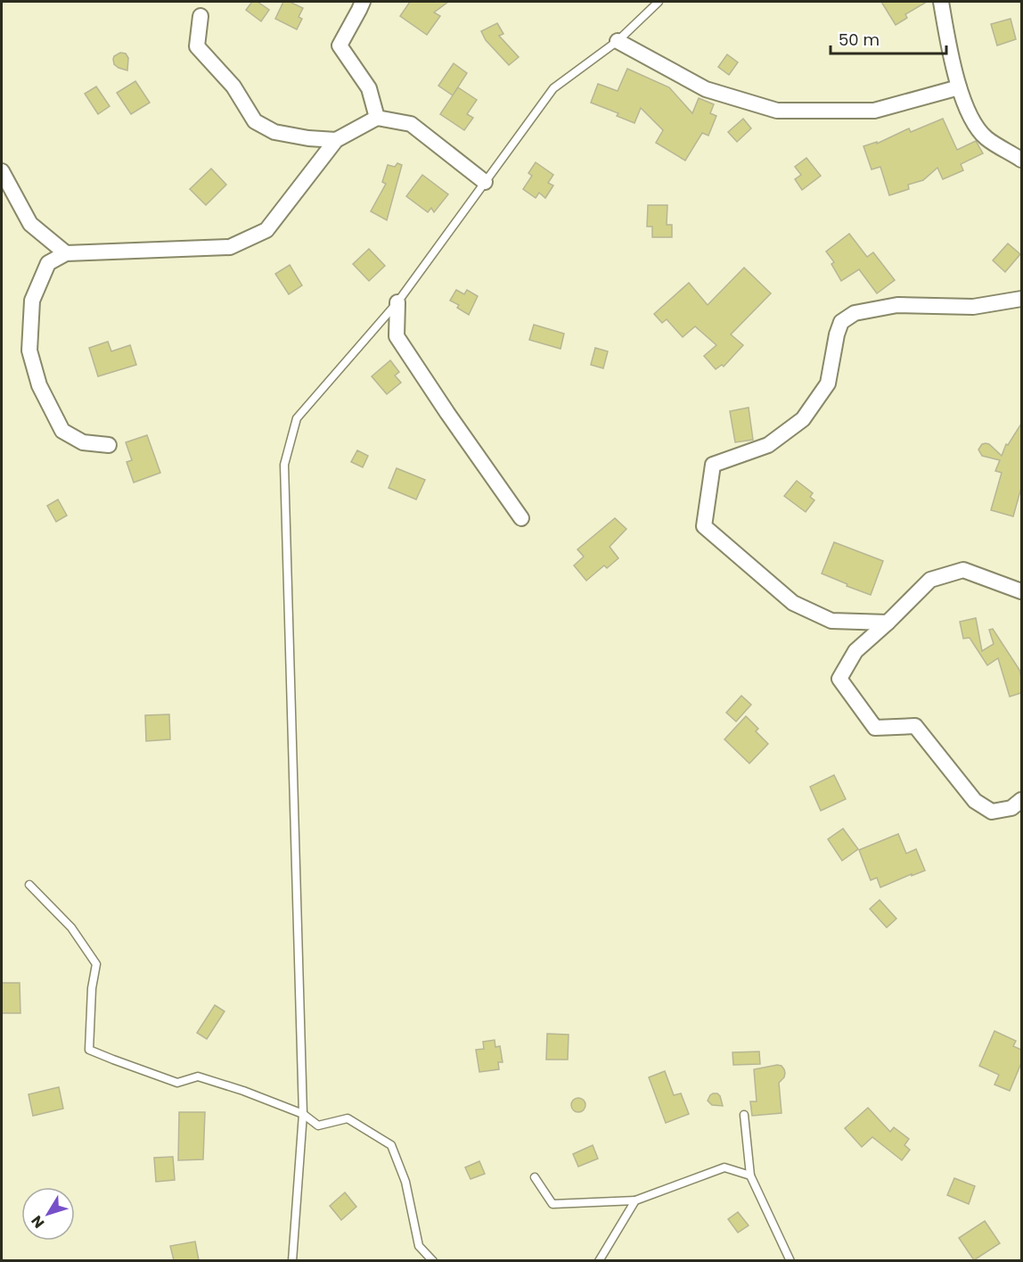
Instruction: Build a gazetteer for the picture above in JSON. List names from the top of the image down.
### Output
{
  "scale_bar": "50 m",
  "north": "bottom left"
}
